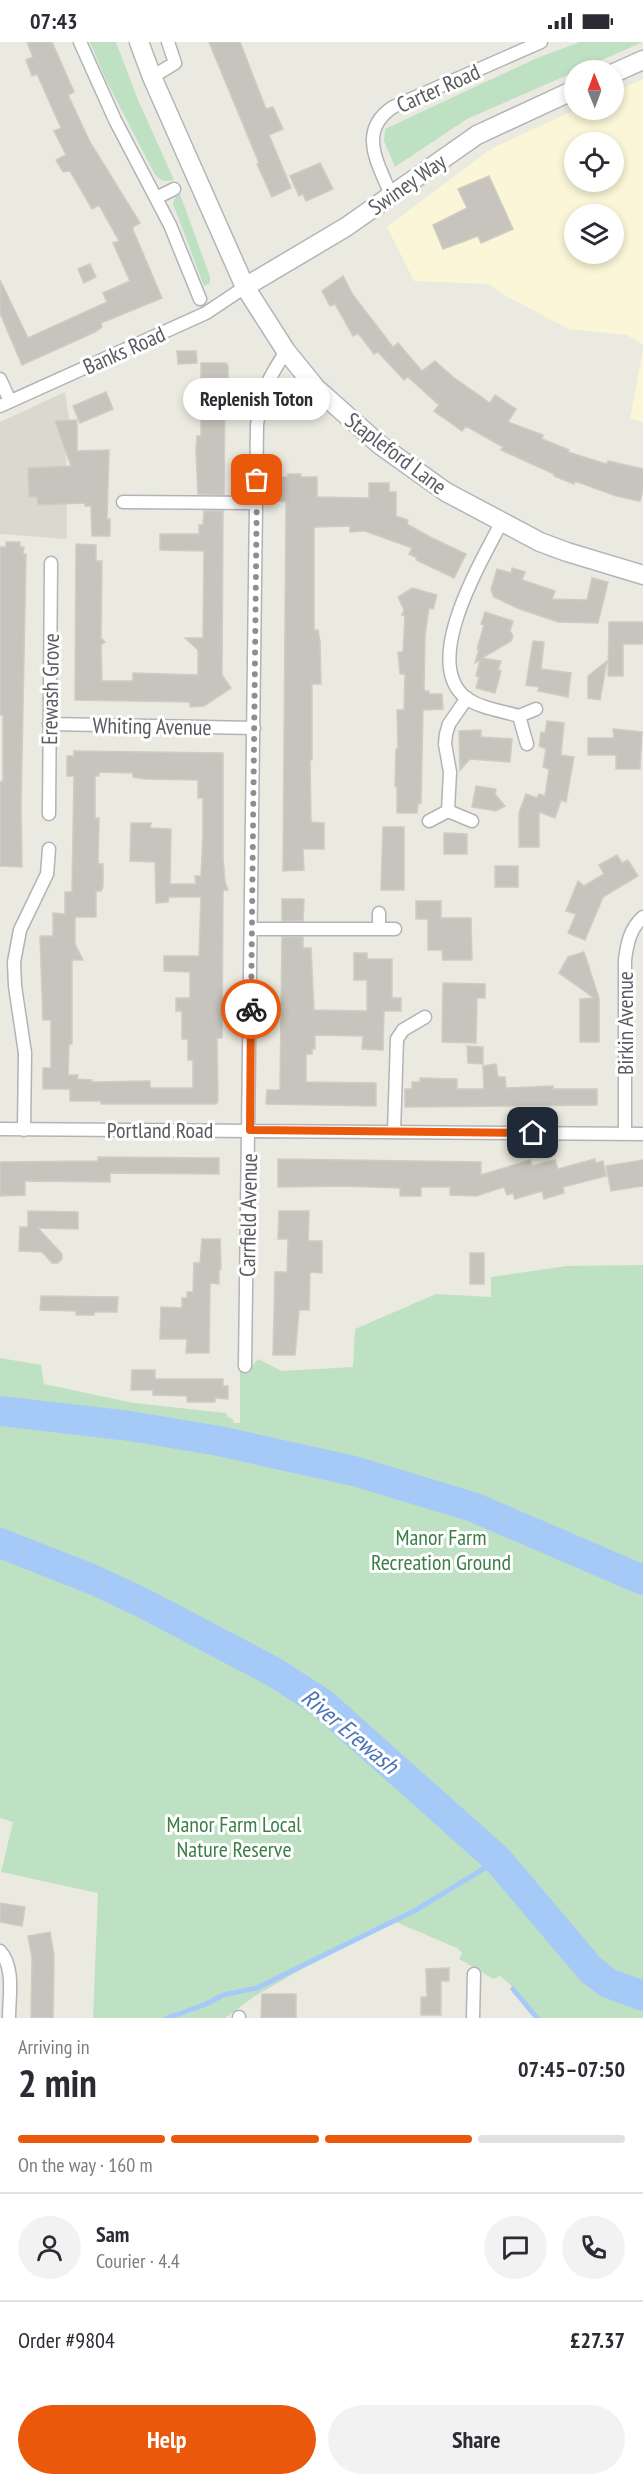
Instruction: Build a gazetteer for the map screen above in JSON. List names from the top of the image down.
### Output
{
  "streets": {
    "main road": ["Swiney Way", "Stapleford Lane"],
    "street": [
      "Carter Road",
      "Banks Road",
      "Erewash Grove",
      "Whiting Avenue",
      "Birkin Avenue",
      "Portland Road",
      "Carrfield Avenue"
    ]
  },
  "crossings": [
    ["Carter Road", "Swiney Way"],
    ["Swiney Way", "Banks Road"],
    ["Swiney Way", "Stapleford Lane"],
    ["Banks Road", "Stapleford Lane"],
    ["Stapleford Lane", "Carrfield Avenue"],
    ["Erewash Grove", "Whiting Avenue"],
    ["Whiting Avenue", "Carrfield Avenue"],
    ["Birkin Avenue", "Portland Road"],
    ["Portland Road", "Carrfield Avenue"]
  ],
  "water": ["River Erewash"],
  "parks": ["Manor Farm Recreation Ground", "Manor Farm Local Nature Reserve"],
  "places": ["Replenish Toton"],
  "north": "top",
  "page": {
    "status": "07:43",
    "bubble": "Replenish Toton",
    "heading": ["2 min", "Arriving in", "07:45–07:50"],
    "panel": [
      "Sam",
      "Courier · 4.4",
      "Order #9804",
      "£27.37"
    ],
    "bar": "On the way · 160 m",
    "buttons": ["Help", "Share"]
  }
}
